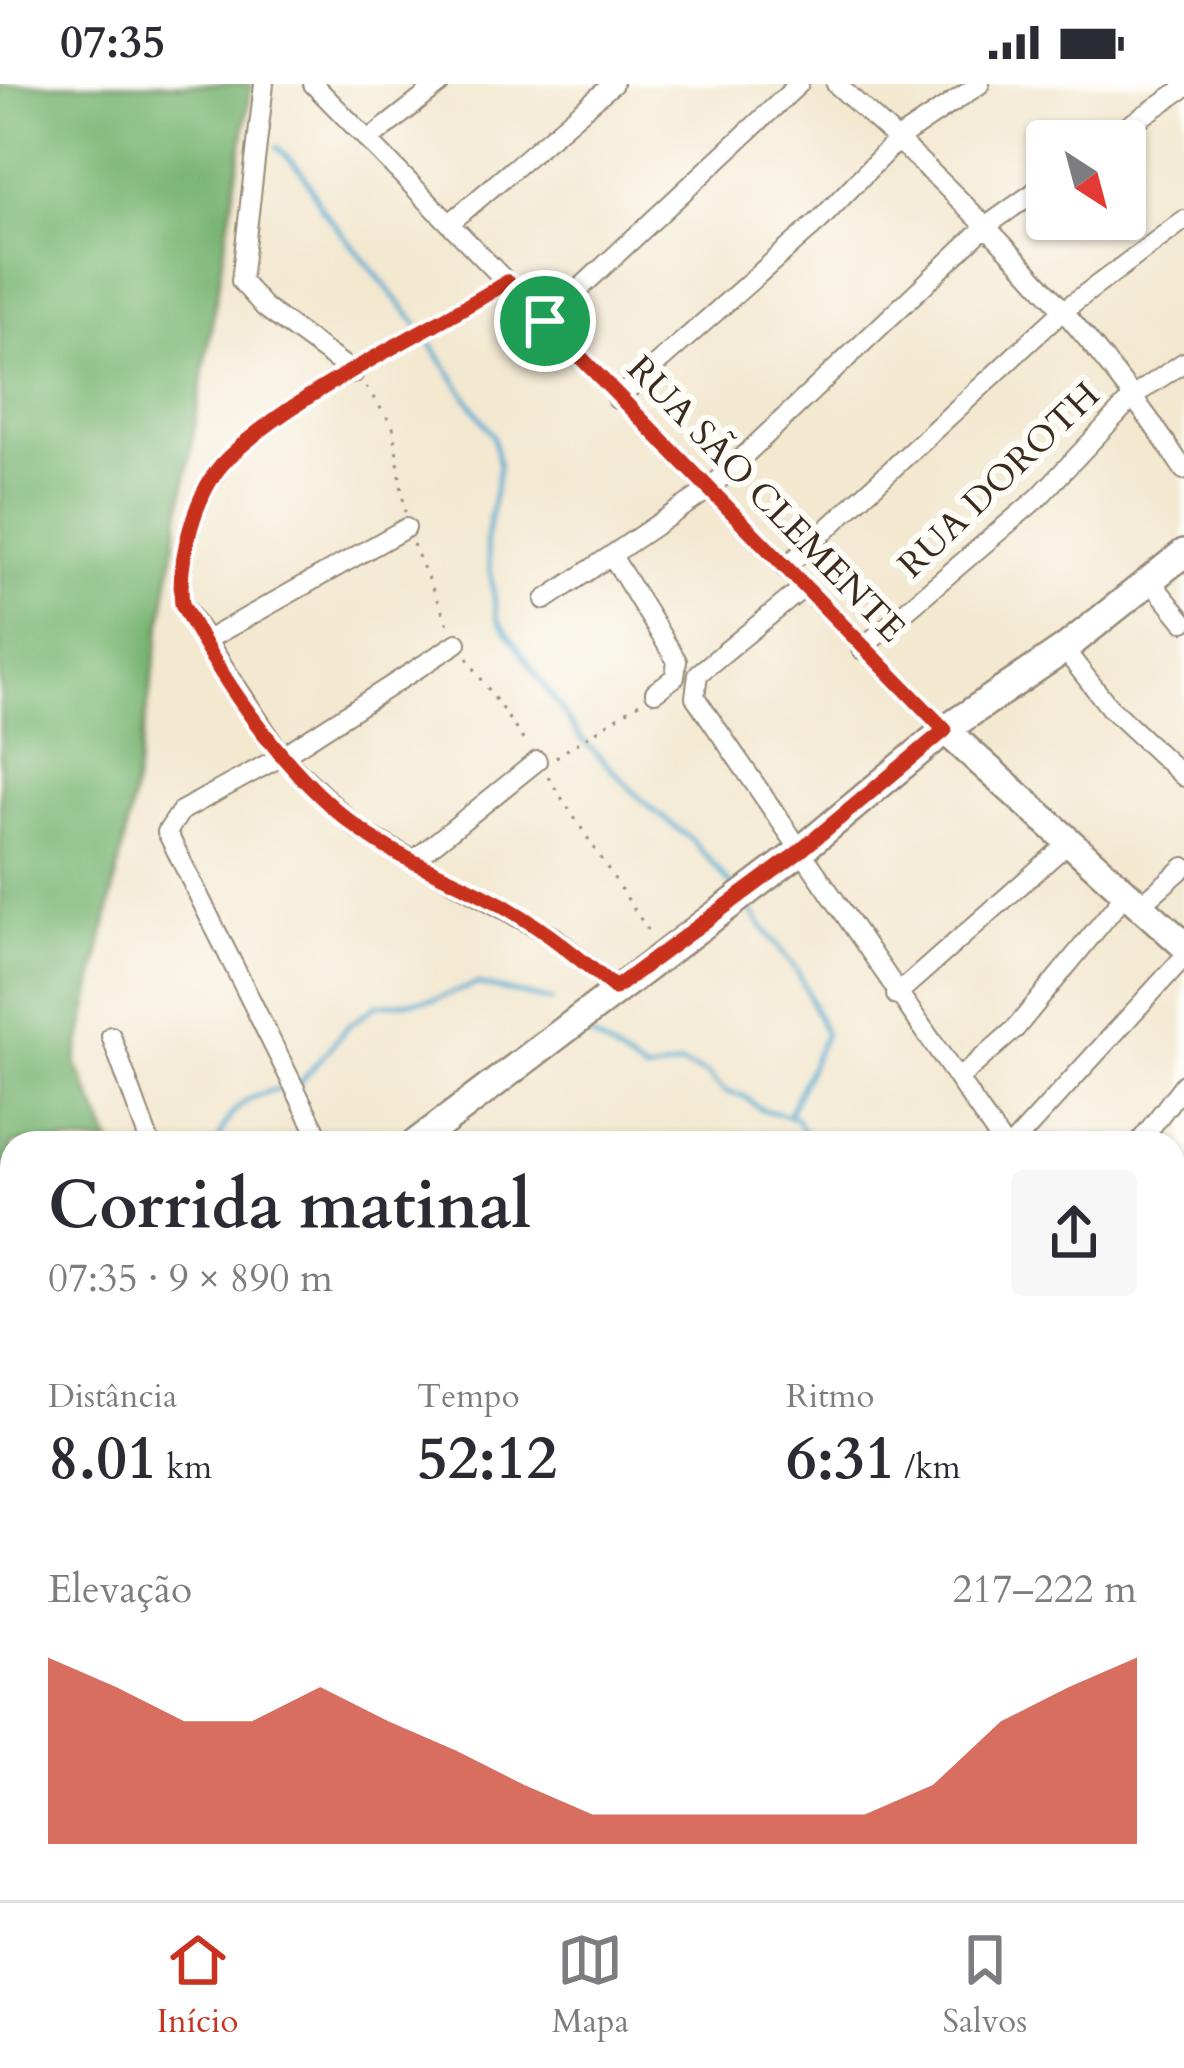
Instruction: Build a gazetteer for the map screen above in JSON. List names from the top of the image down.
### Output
{
  "streets": {
    "main road": ["RUA SÃO CLEMENTE"],
    "street": ["RUA DOROTH"]
  },
  "crossings": [
    ["RUA DOROTH", "RUA SÃO CLEMENTE"]
  ],
  "north": "bottom right",
  "page": {
    "status": "07:35",
    "heading": ["Corrida matinal", "07:35 · 9 × 890 m"],
    "stats": [
      ["Distância", "8.01 km"],
      ["Tempo", "52:12"],
      ["Ritmo", "6:31 /km"]
    ],
    "chart": ["Elevação", "217–222 m"],
    "tabs": ["Início", "Mapa", "Salvos"]
  }
}
